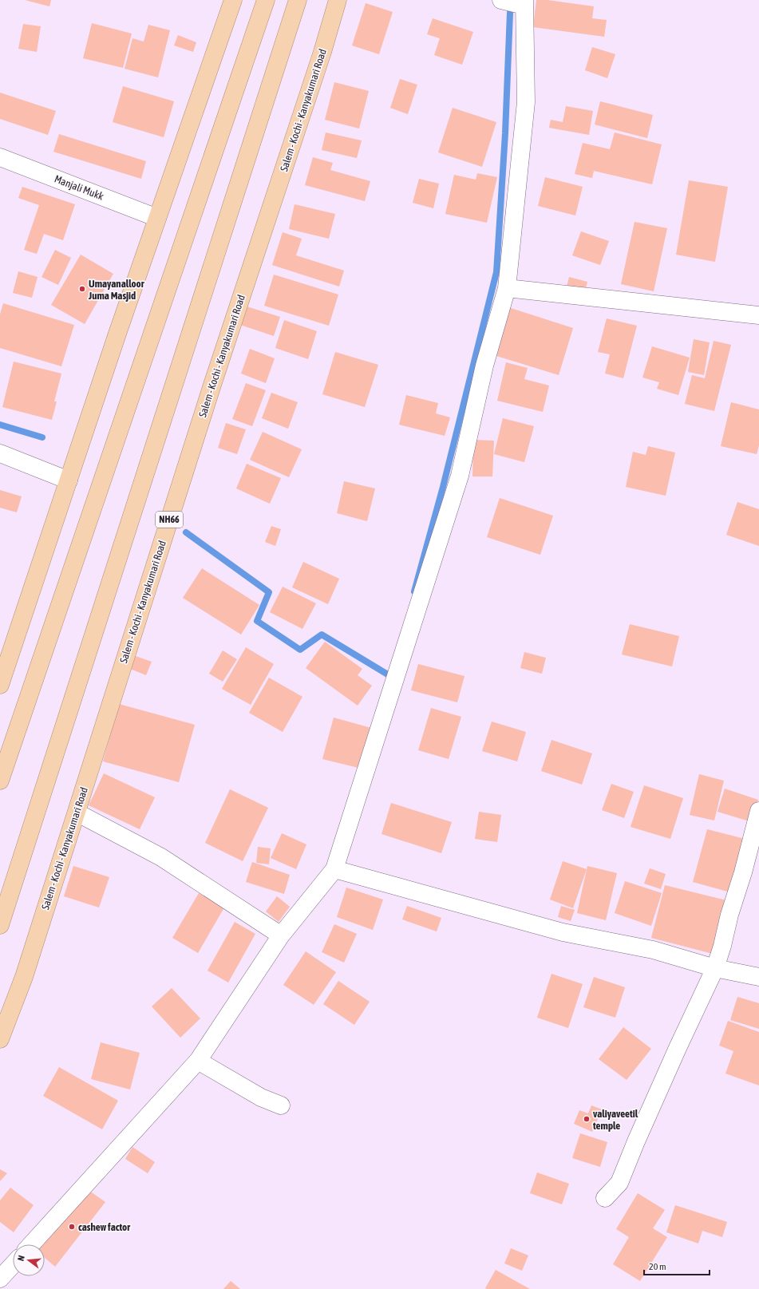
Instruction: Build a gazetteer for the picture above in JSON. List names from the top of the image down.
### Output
{
  "streets": {
    "highway": ["Salem - Kochi - Kanyakumari Road", "NH66"],
    "street": ["Manjali Mukk"]
  },
  "places": ["Umayanalloor Juma Masjid", "valiyaveetil temple", "cashew factor"],
  "scale_bar": "20 m",
  "north": "left"
}
